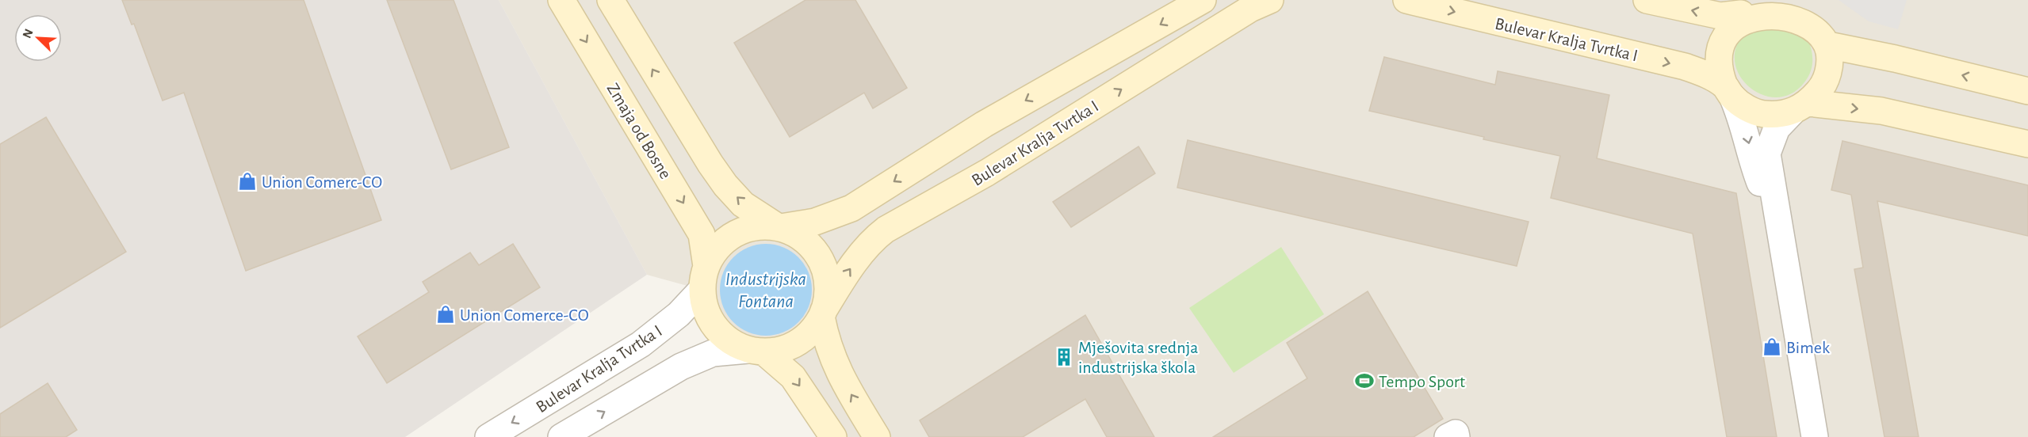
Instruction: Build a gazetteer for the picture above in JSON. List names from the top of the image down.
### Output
{
  "streets": {
    "street": ["Bulevar Kralja Tvrtka I", "Zmaja od Bosne"]
  },
  "crossings": [
    ["Bulevar Kralja Tvrtka I", "Zmaja od Bosne"]
  ],
  "water": ["Industrijska Fontana"],
  "places": {
    "shop": ["Union Comerc-CO", "Union Comerce-CO", "Bimek"],
    "building": ["Mješovita srednja industrijska škola"],
    "sports": ["Tempo Sport"]
  },
  "north": "top left"
}
